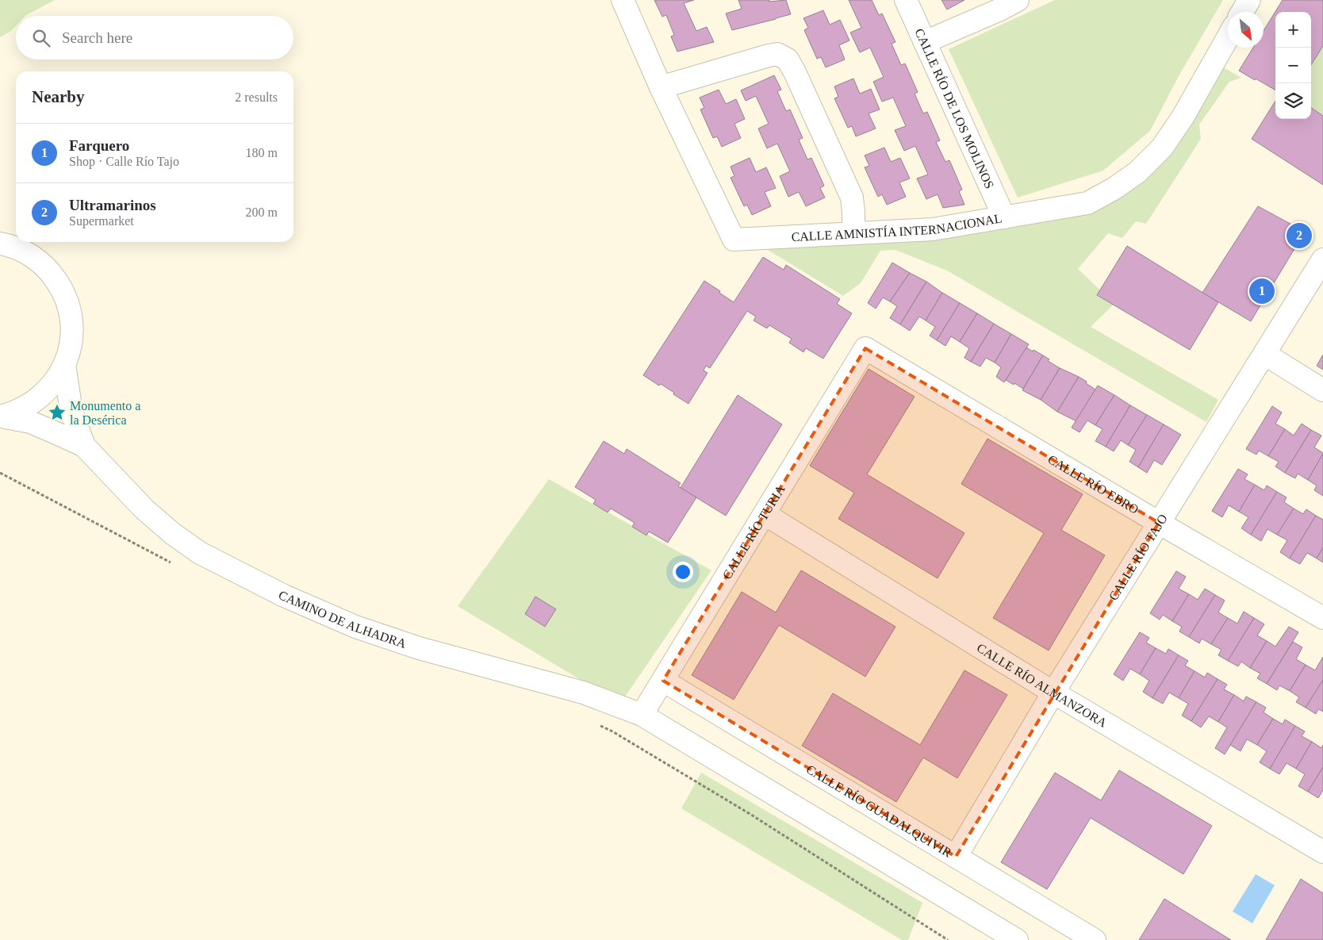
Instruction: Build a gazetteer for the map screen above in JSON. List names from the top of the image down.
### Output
{
  "streets": {
    "street": [
      "CALLE RÍO DE LOS MOLINOS",
      "CALLE AMNISTÍA INTERNACIONAL",
      "CALLE RÍO EBRO",
      "CALLE RÍO TURIA",
      "CALLE RÍO TAJO",
      "CAMINO DE ALHADRA",
      "CALLE RÍO ALMANZORA",
      "CALLE RÍO GUADALQUIVIR"
    ]
  },
  "crossings": [
    ["CALLE RÍO DE LOS MOLINOS", "CALLE AMNISTÍA INTERNACIONAL"],
    ["CALLE RÍO EBRO", "CALLE RÍO TURIA"],
    ["CALLE RÍO EBRO", "CALLE RÍO TAJO"],
    ["CALLE RÍO TURIA", "CAMINO DE ALHADRA"],
    ["CALLE RÍO TURIA", "CALLE RÍO ALMANZORA"],
    ["CALLE RÍO TURIA", "CALLE RÍO GUADALQUIVIR"],
    ["CALLE RÍO TAJO", "CALLE RÍO ALMANZORA"],
    ["CALLE RÍO TAJO", "CALLE RÍO GUADALQUIVIR"]
  ],
  "places": {
    "place": ["Monumento a la Desérica"]
  },
  "north": "bottom right",
  "page": {
    "map_buttons": ["+", "−"],
    "search": "Search here",
    "heading": ["Nearby", "2 results"],
    "list": [
      {
        "mark": "1",
        "name": "Farquero",
        "note": "Shop · Calle Río Tajo",
        "value": "180 m"
      },
      {
        "mark": "2",
        "name": "Ultramarinos",
        "note": "Supermarket",
        "value": "200 m"
      }
    ],
    "pins": ["2", "1"]
  }
}
